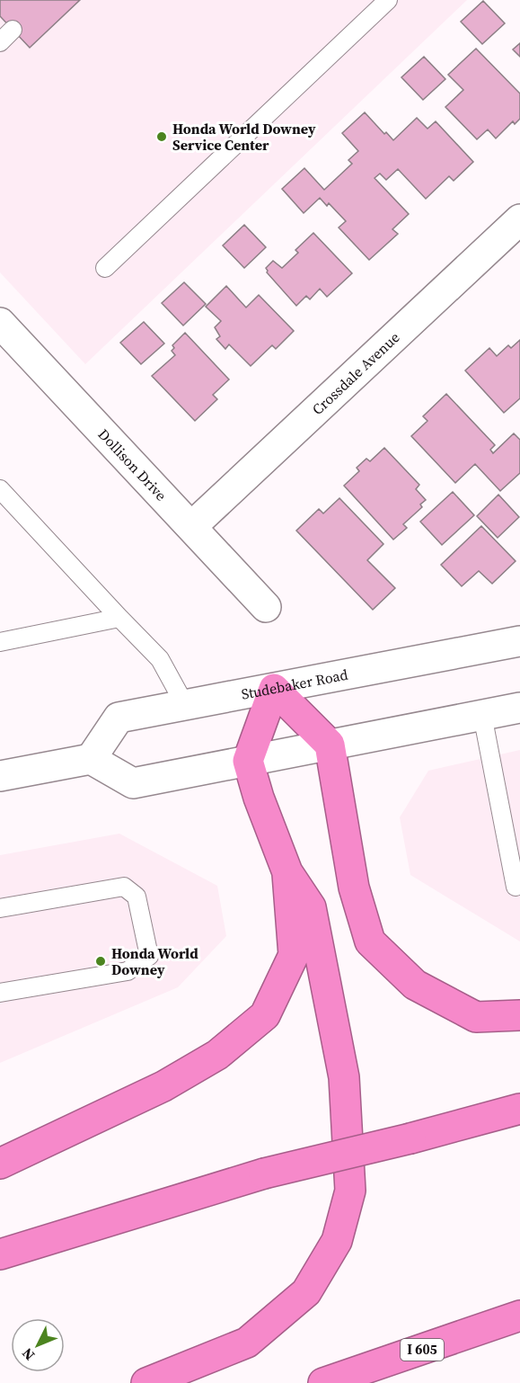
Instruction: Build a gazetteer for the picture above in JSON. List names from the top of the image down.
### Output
{
  "streets": {
    "highway": ["I 605"],
    "main road": ["Crossdale Avenue", "Dollison Drive", "Studebaker Road"]
  },
  "crossings": [
    ["Crossdale Avenue", "Dollison Drive"]
  ],
  "places": ["Honda World Downey Service Center", "Honda World Downey"],
  "north": "bottom left"
}
